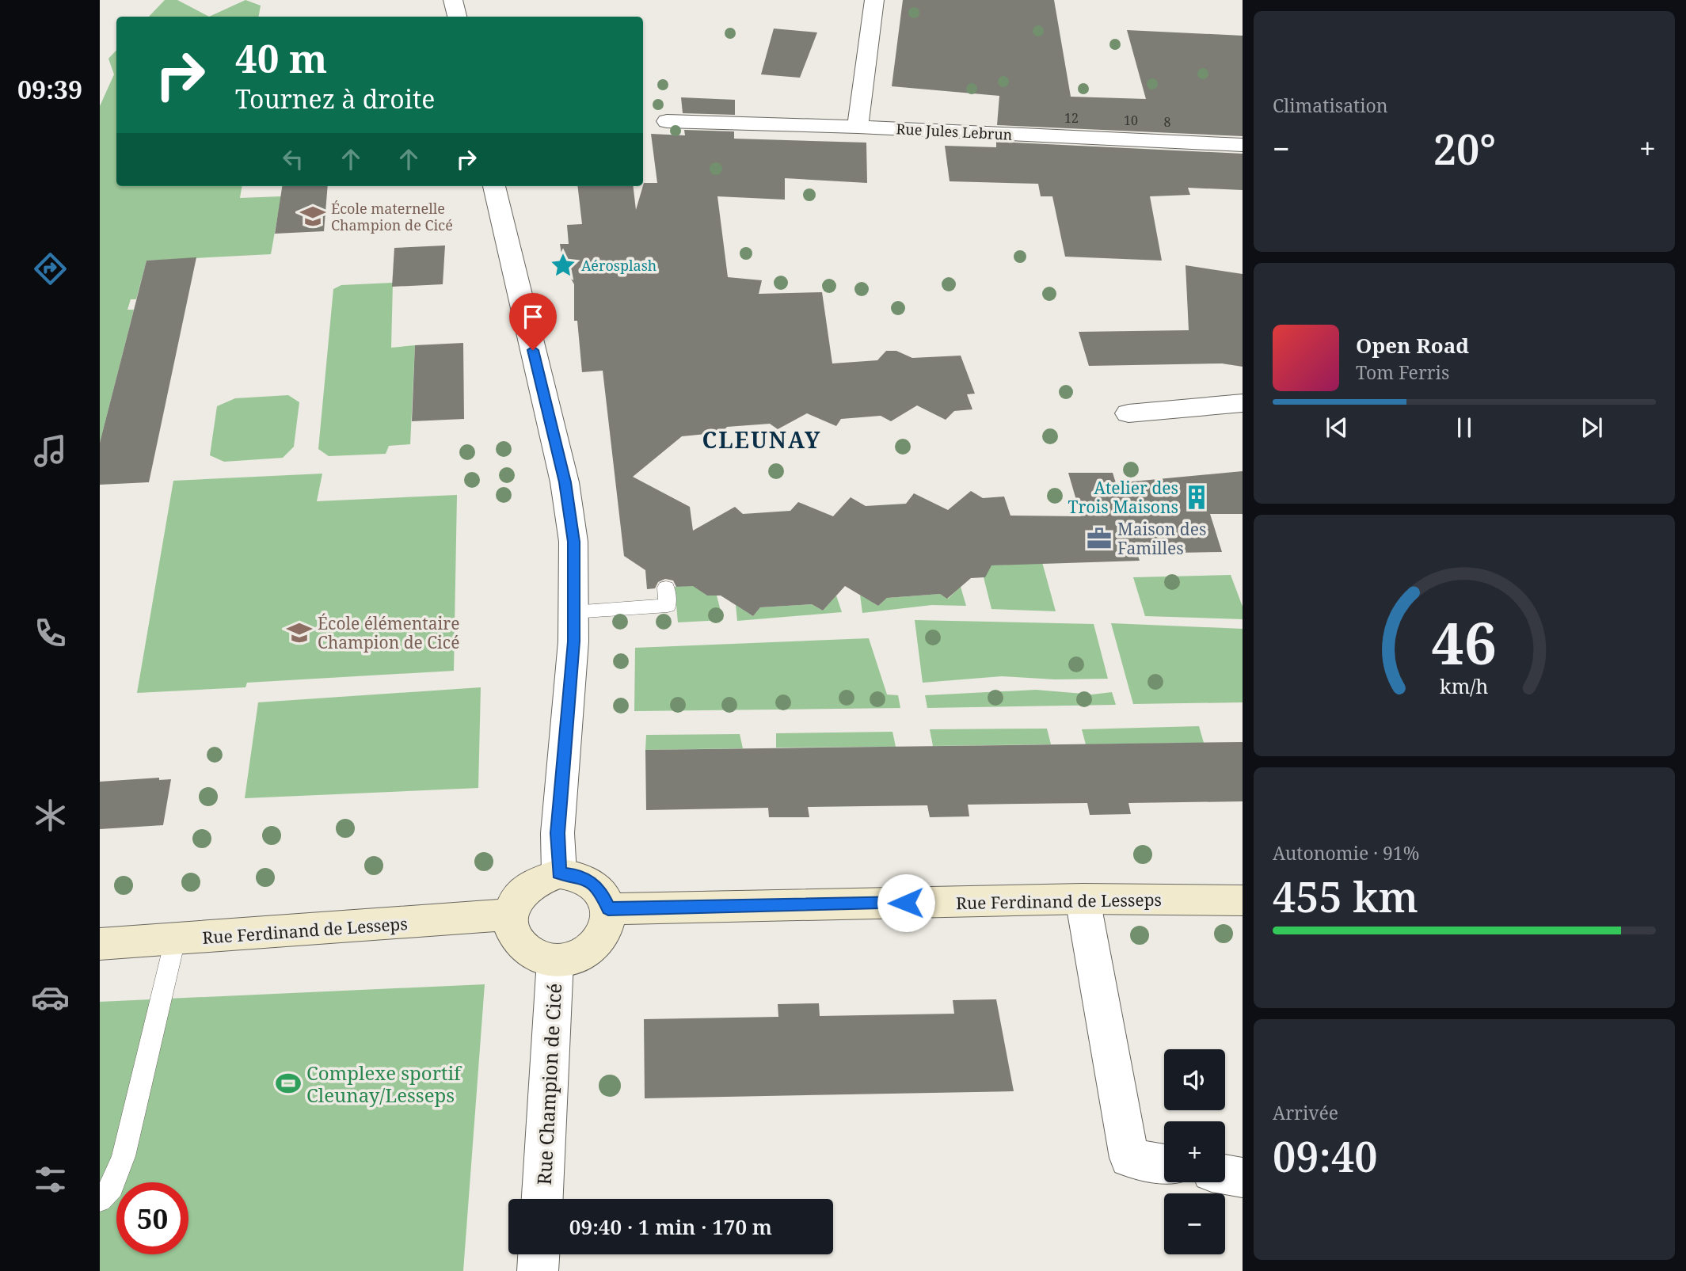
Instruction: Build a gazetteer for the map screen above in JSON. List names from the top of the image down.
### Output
{
  "streets": {
    "main road": ["Rue Ferdinand de Lesseps"],
    "street": ["Rue Jules Lebrun", "Rue Champion de Cicé"]
  },
  "crossings": [
    ["Rue Ferdinand de Lesseps", "Rue Champion de Cicé"]
  ],
  "districts": ["CLEUNAY"],
  "places": {
    "school or university": ["École maternelle Champion de Cicé", "École élémentaire Champion de Cicé"],
    "place": ["Aérosplash"],
    "building": ["Atelier des Trois Maisons"],
    "office": ["Maison des Familles"],
    "sports": ["Complexe sportif Cleunay/Lesseps"]
  },
  "house_numbers": ["12", "10", "8"],
  "page": {
    "tabs": "09:39",
    "tile": [
      "Climatisation",
      ["Autonomie · 91%", "455 km"],
      ["Arrivée", "09:40"]
    ],
    "turn": ["40 m", "Tournez à droite"],
    "heat": ["−", "20°", "+"],
    "song": ["Open Road", "Tom Ferris"],
    "map_buttons": ["+", "−"],
    "limit": "50",
    "trip": "09:40 · 1 min · 170 m",
    "gauge": ["46", "km/h"]
  }
}
